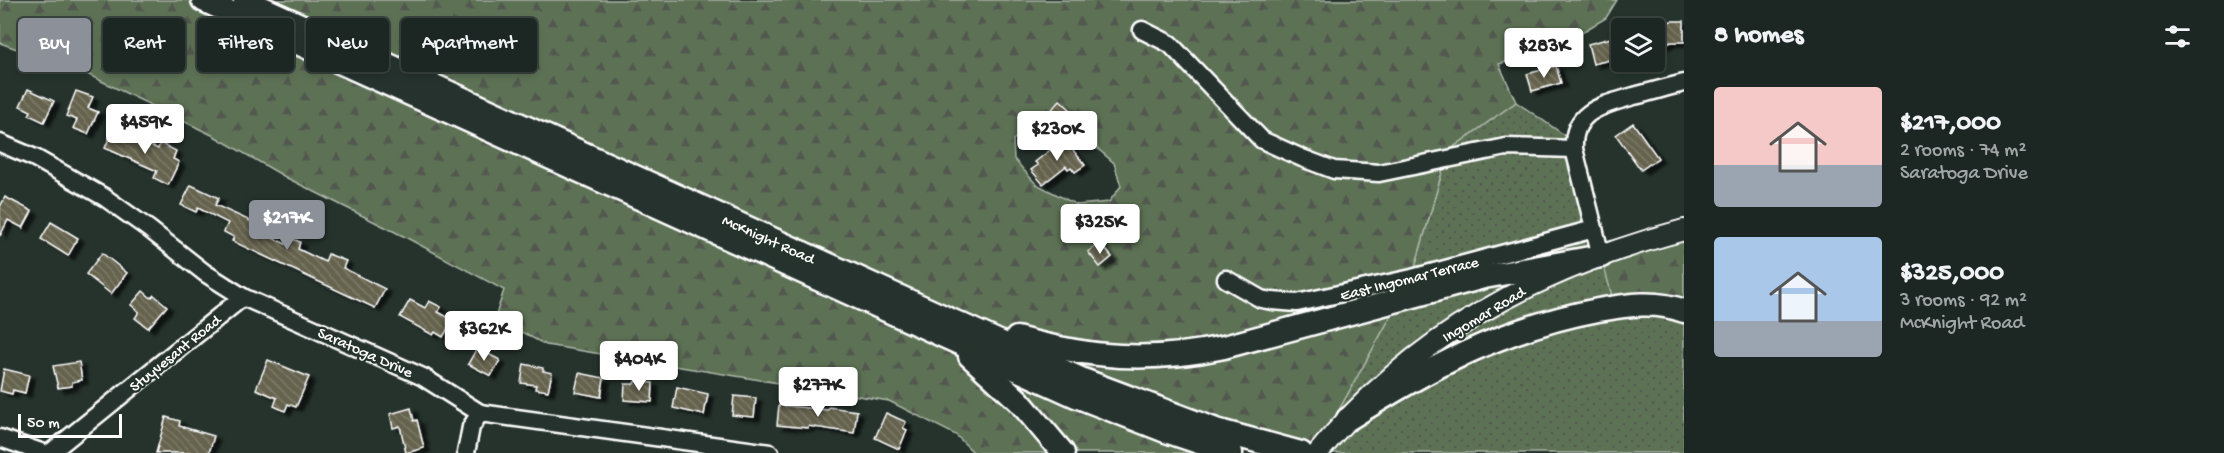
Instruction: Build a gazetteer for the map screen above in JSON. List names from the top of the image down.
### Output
{
  "streets": {
    "highway": ["McKnight Road"],
    "main road": ["Ingomar Road"],
    "street": ["East Ingomar Terrace", "Saratoga Drive", "Stuyvesant Road"]
  },
  "crossings": [
    ["Saratoga Drive", "Stuyvesant Road"]
  ],
  "scale_bar": "50 m",
  "page": {
    "heading": "8 homes",
    "chip": [
      "Buy",
      "Rent",
      "Filters",
      "New",
      "Apartment"
    ],
    "price": [
      "$283K",
      "$459K",
      "$230K",
      "$217K",
      "$325K",
      "$362K",
      "$404K",
      "$277K"
    ],
    "list": [
      {
        "name": "$217,000",
        "note": "2 rooms · 74 m² · Saratoga Drive"
      },
      {
        "name": "$325,000",
        "note": "3 rooms · 92 m² · McKnight Road"
      }
    ],
    "scale": "50 m"
  }
}
